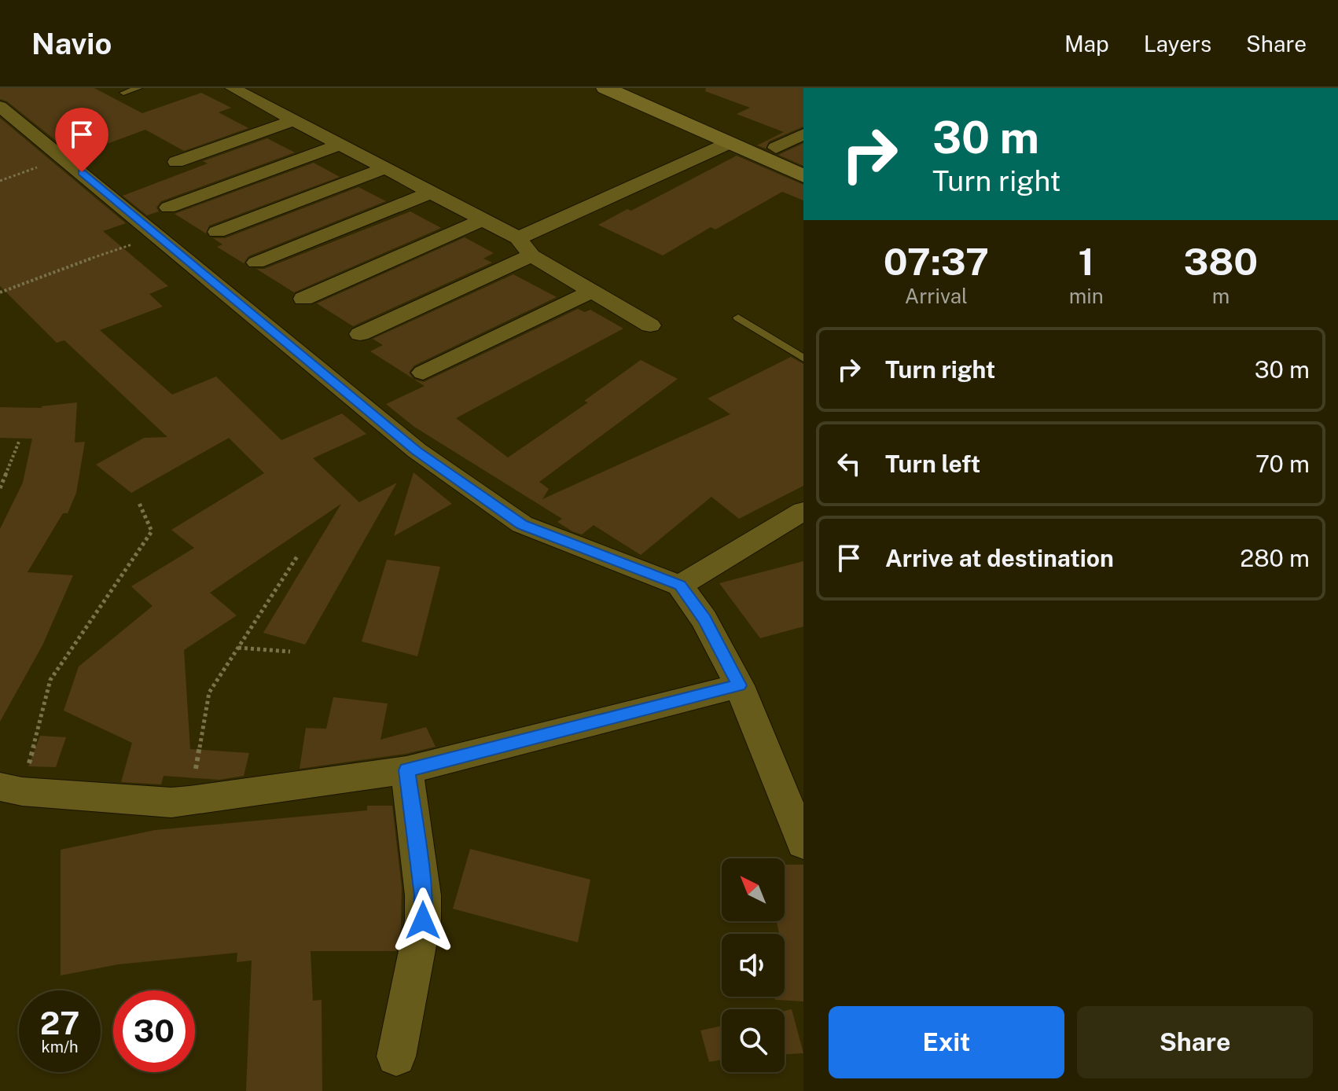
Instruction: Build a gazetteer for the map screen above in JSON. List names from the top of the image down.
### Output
{
  "north": "top left",
  "page": {
    "header": "Navio",
    "nav": ["Map", "Layers", "Share"],
    "turn": ["30 m", "Turn right"],
    "eta": [
      "07:37",
      "Arrival",
      "1",
      "min",
      "380",
      "m"
    ],
    "list": [
      {
        "name": "Turn right",
        "value": "30 m"
      },
      {
        "name": "Turn left",
        "value": "70 m"
      },
      {
        "name": "Arrive at destination",
        "value": "280 m"
      }
    ],
    "speed": "27 km/h",
    "limit": "30",
    "buttons": ["Exit", "Share"]
  }
}
